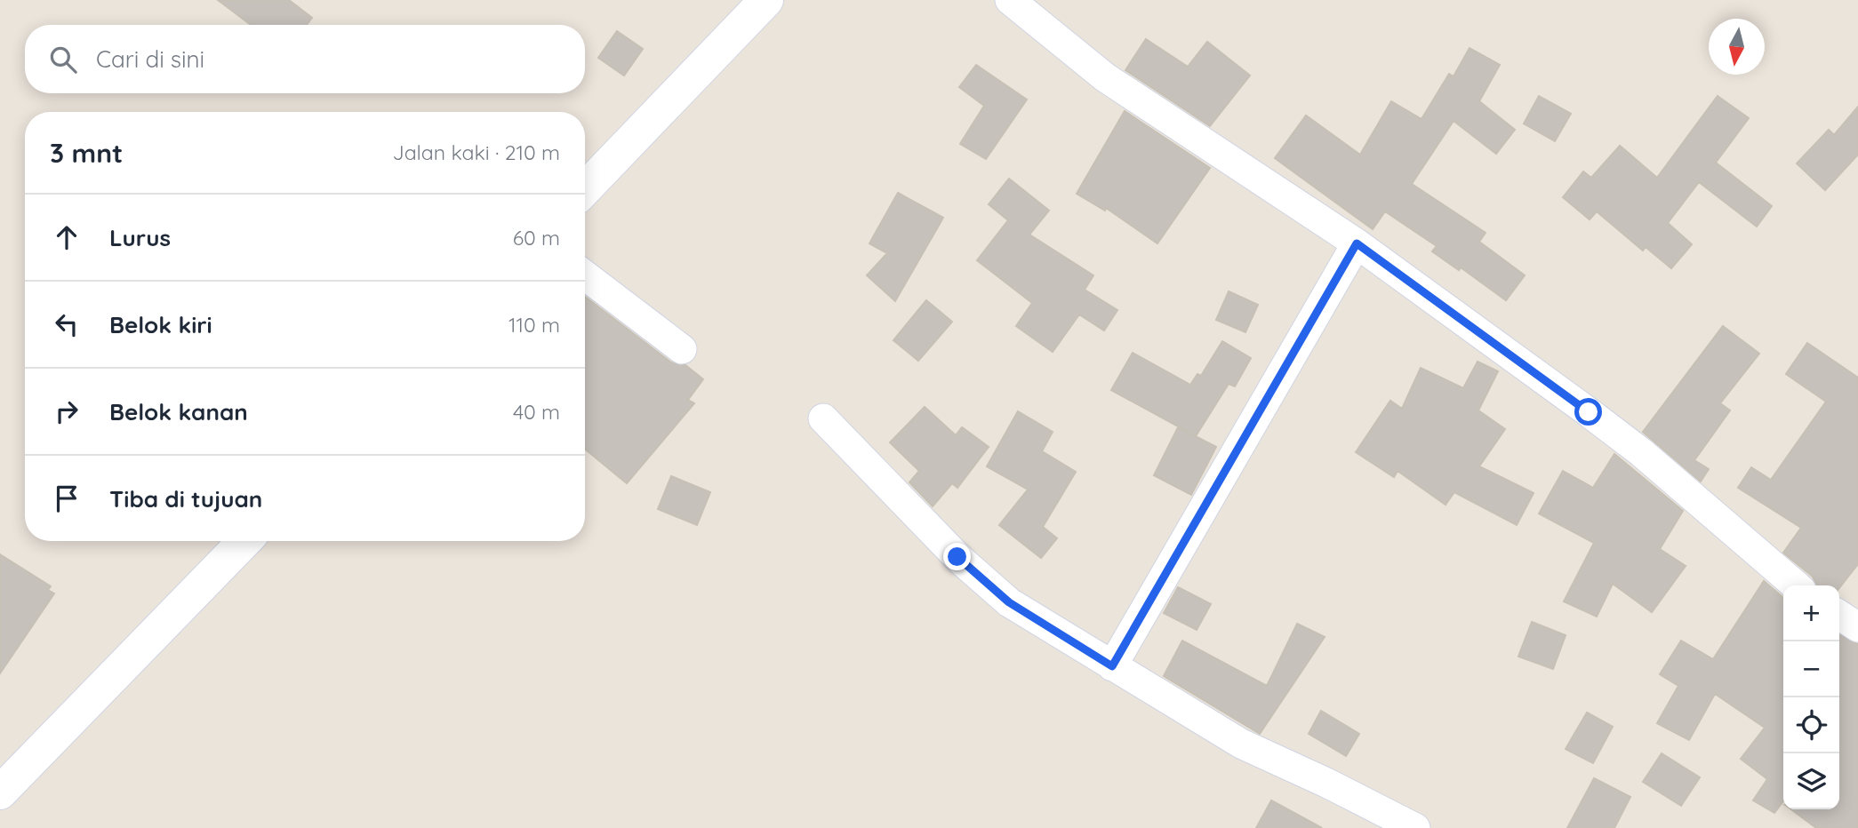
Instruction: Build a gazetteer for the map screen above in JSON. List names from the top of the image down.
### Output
{
  "north": "bottom",
  "page": {
    "search": "Cari di sini",
    "heading": ["3 mnt", "Jalan kaki · 210 m"],
    "list": [
      ["Lurus", "60 m"],
      ["Belok kiri", "110 m"],
      ["Belok kanan", "40 m"],
      "Tiba di tujuan"
    ],
    "map_buttons": ["+", "−"]
  }
}
